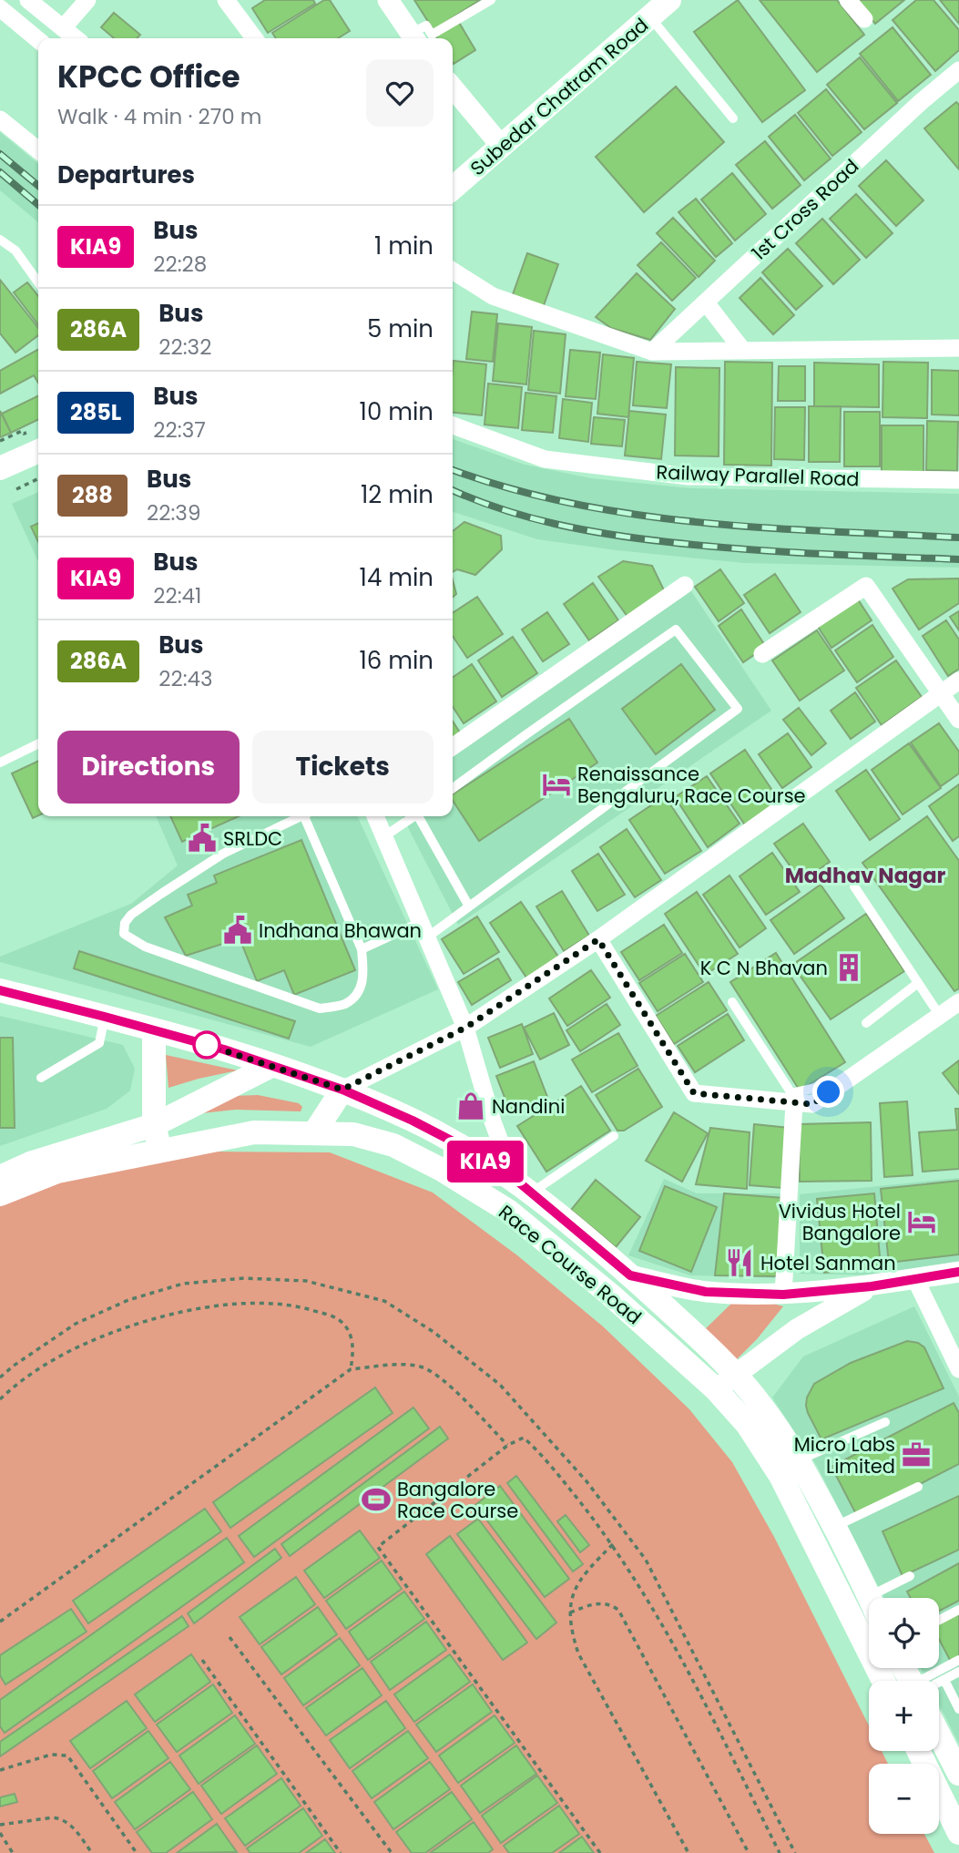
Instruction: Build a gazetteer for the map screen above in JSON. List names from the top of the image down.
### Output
{
  "streets": {
    "main road": ["Subedar Chatram Road", "Race Course Road"],
    "street": ["1st Cross Road", "Railway Parallel Road"]
  },
  "districts": ["Madhav Nagar"],
  "places": {
    "hotel": ["Renaissance Bengaluru, Race Course", "Vividus Hotel Bangalore"],
    "public building": ["SRLDC", "Indhana Bhawan"],
    "building": ["K C N Bhavan"],
    "shop": ["Nandini"],
    "restaurant": ["Hotel Sanman"],
    "office": ["Micro Labs Limited"],
    "sports": ["Bangalore Race Course"]
  },
  "lines": ["bus line KIA9"],
  "page": {
    "on_map": "KIA9",
    "heading": [
      ["KPCC Office", "Walk · 4 min · 270 m"],
      "Departures"
    ],
    "list": [
      {
        "mark": "KIA9",
        "name": "Bus",
        "note": "22:28",
        "value": "1 min"
      },
      {
        "mark": "286A",
        "name": "Bus",
        "note": "22:32",
        "value": "5 min"
      },
      {
        "mark": "285L",
        "name": "Bus",
        "note": "22:37",
        "value": "10 min"
      },
      {
        "mark": "288",
        "name": "Bus",
        "note": "22:39",
        "value": "12 min"
      },
      {
        "mark": "KIA9",
        "name": "Bus",
        "note": "22:41",
        "value": "14 min"
      },
      {
        "mark": "286A",
        "name": "Bus",
        "note": "22:43",
        "value": "16 min"
      }
    ],
    "buttons": ["Directions", "Tickets"],
    "map_buttons": ["+", "−"]
  }
}
